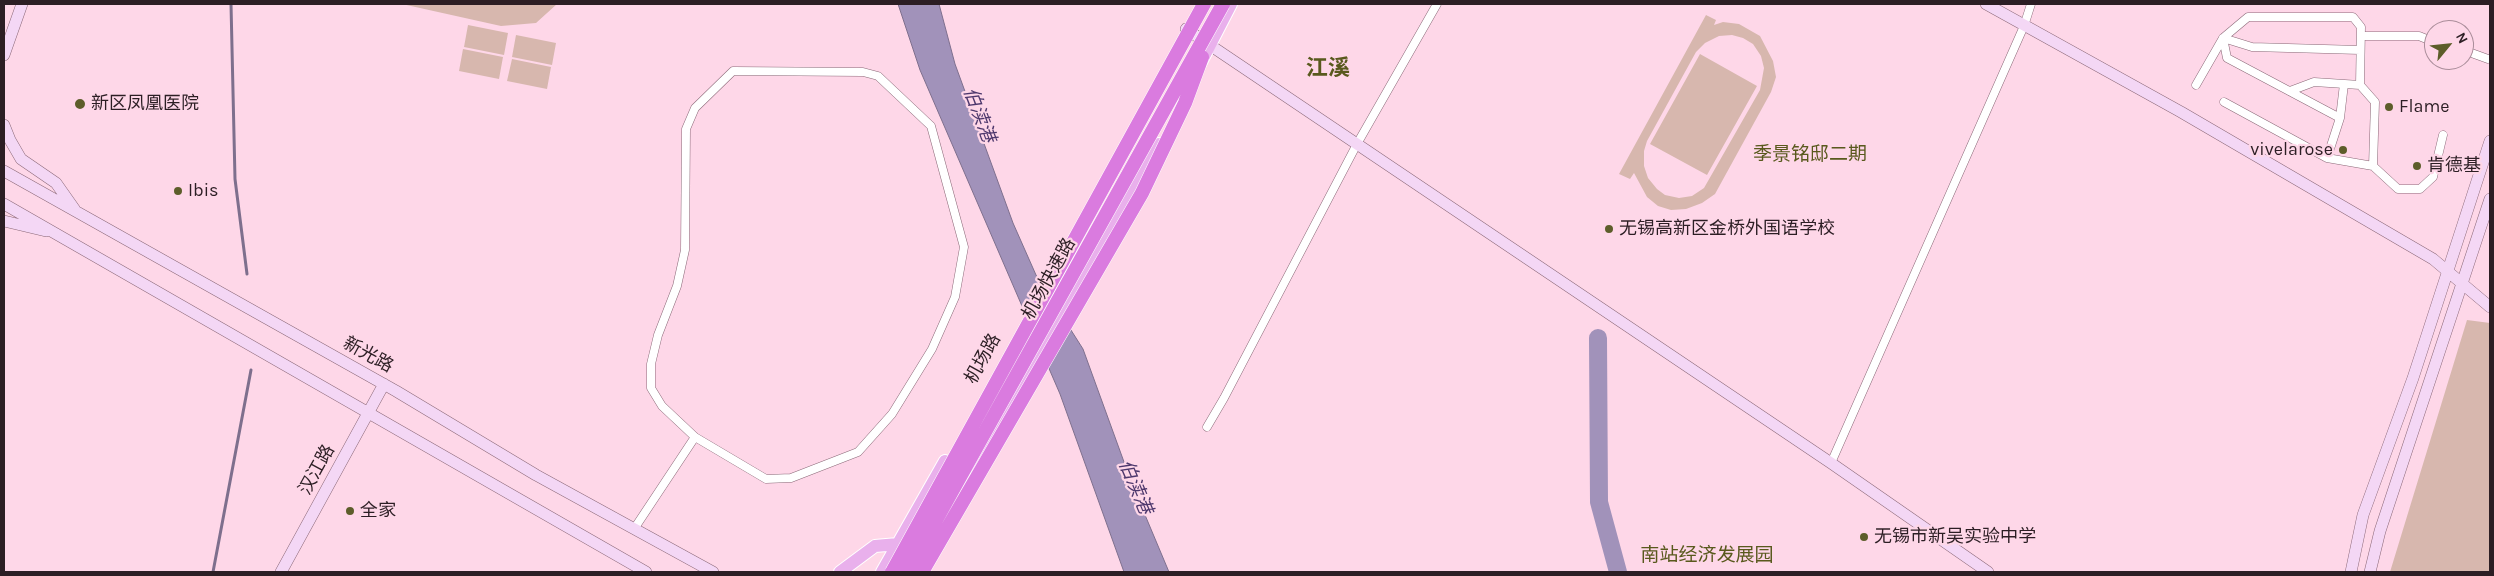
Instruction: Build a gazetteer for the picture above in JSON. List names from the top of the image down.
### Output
{
  "streets": {
    "highway": ["机场快速路"],
    "main road": ["新光路", "机场路", "汉江路"]
  },
  "crossings": [
    ["新光路", "汉江路"]
  ],
  "districts": ["江溪", "季景铭邸二期", "南站经济发展园"],
  "water": ["伯渎港"],
  "places": [
    "新区凤凰医院",
    "Flame",
    "vivelarose",
    "肯德基",
    "Ibis",
    "无锡高新区金桥外国语学校",
    "全家",
    "无锡市新吴实验中学"
  ],
  "north": "top right"
}
